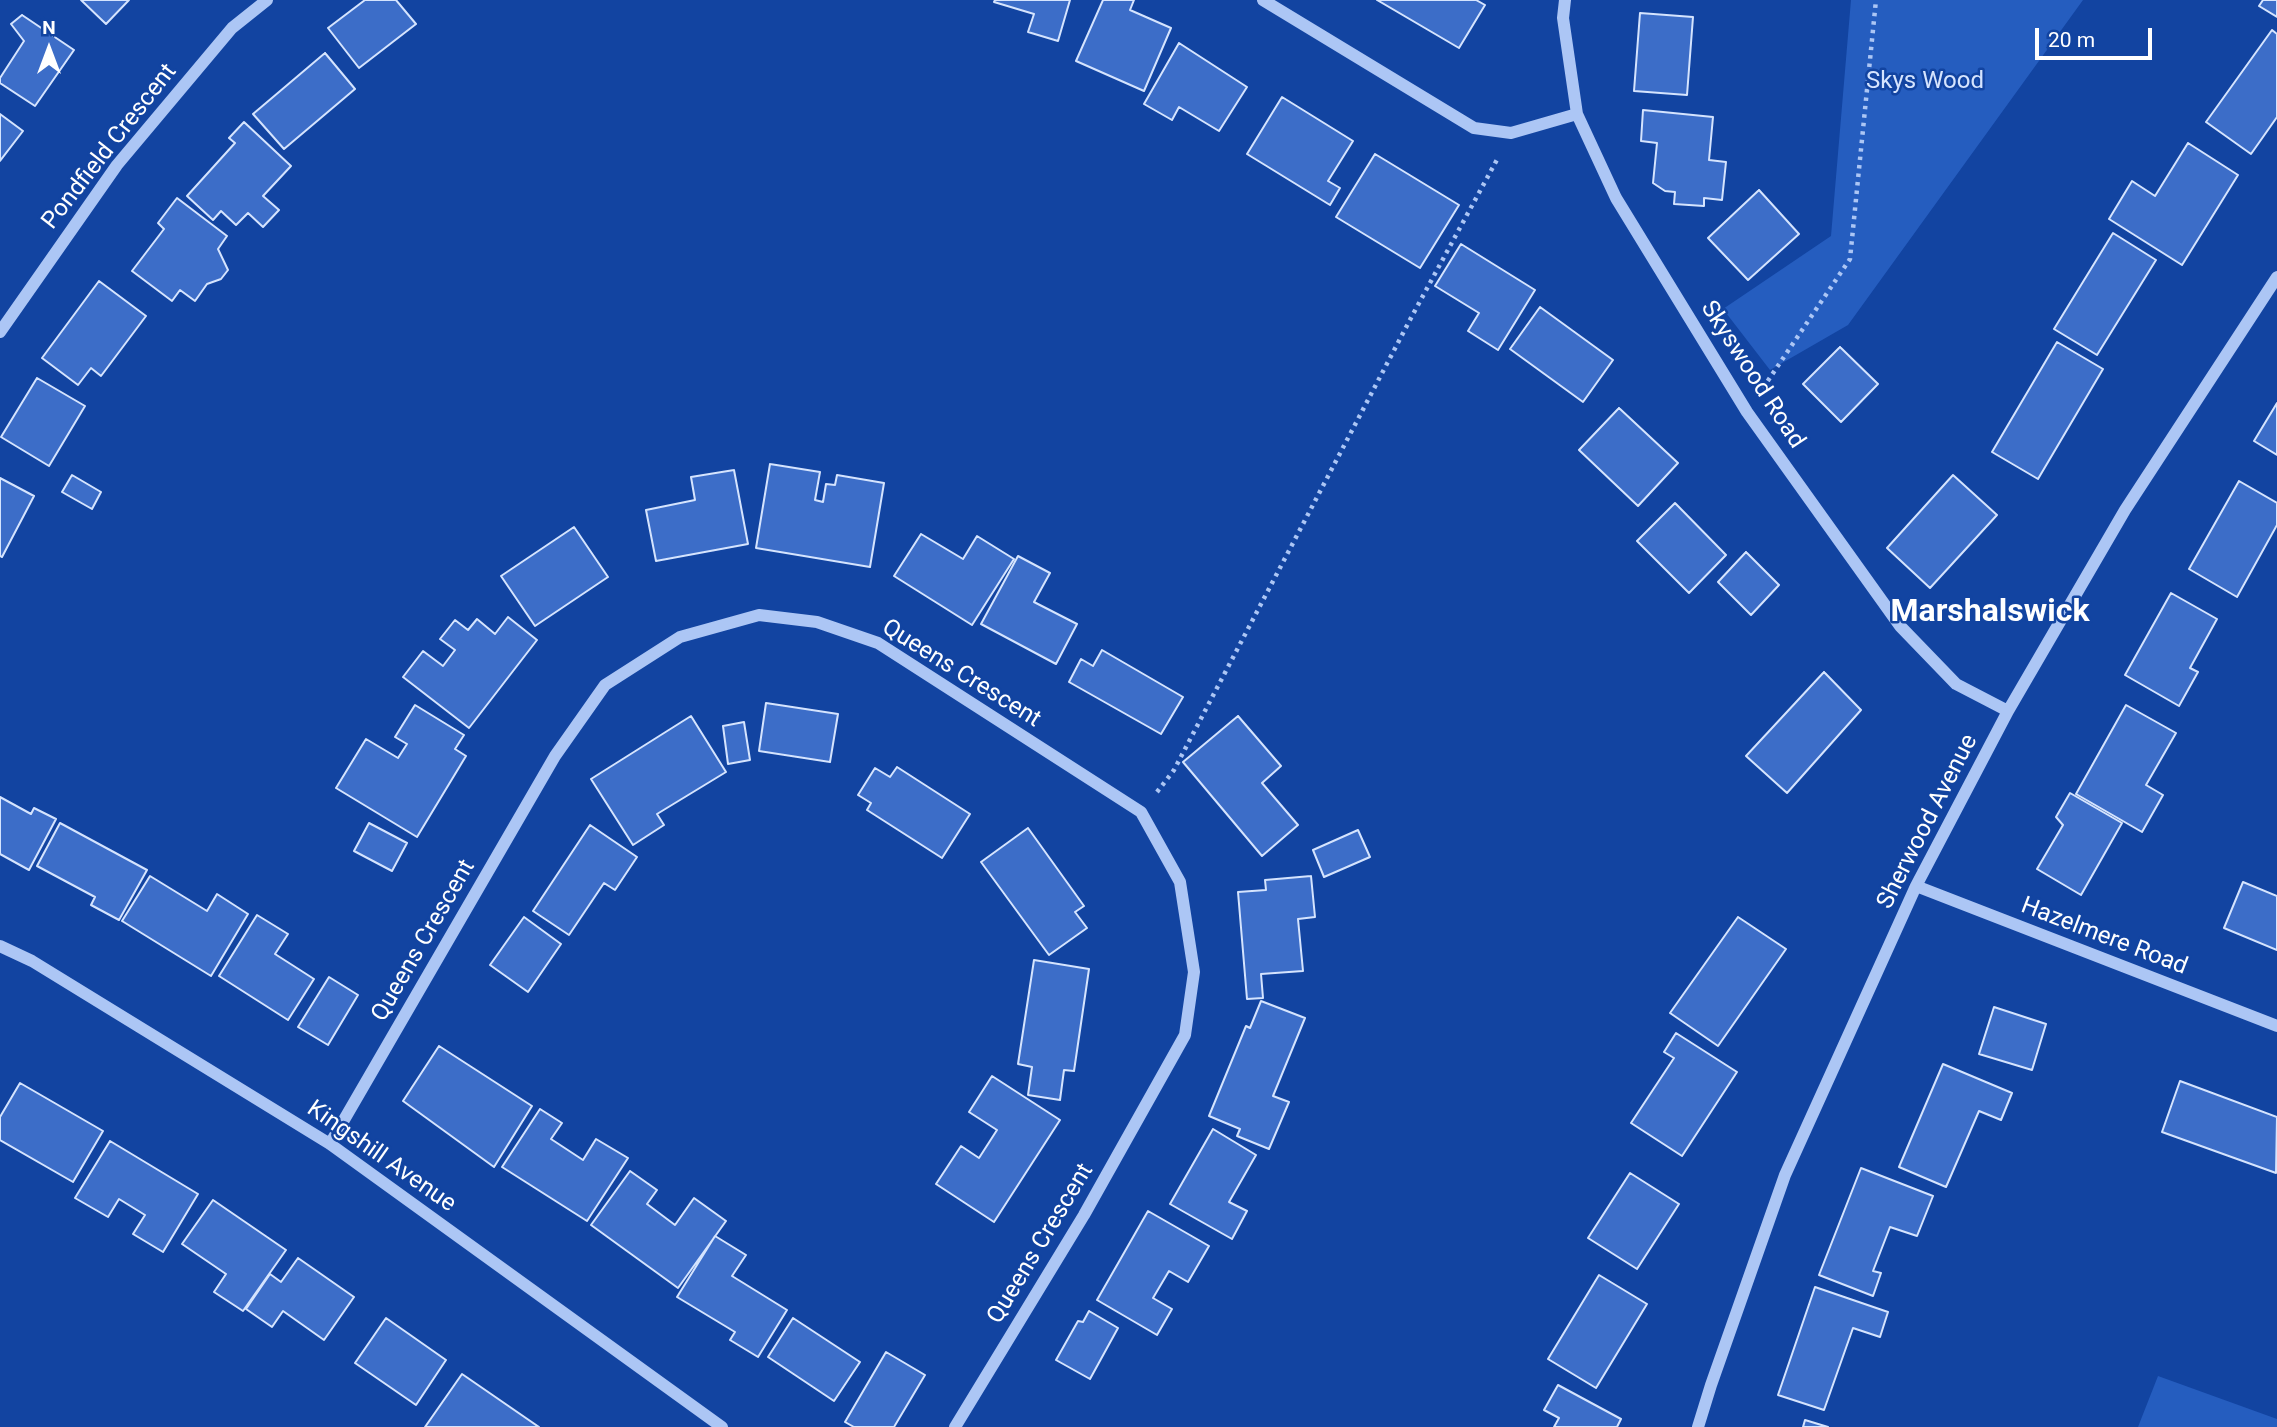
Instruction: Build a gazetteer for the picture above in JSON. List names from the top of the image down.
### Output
{
  "streets": {
    "street": [
      "Pondfield Crescent",
      "Skyswood Road",
      "Queens Crescent",
      "Sherwood Avenue",
      "Hazelmere Road",
      "Kingshill Avenue"
    ]
  },
  "crossings": [
    ["Skyswood Road", "Sherwood Avenue"],
    ["Queens Crescent", "Kingshill Avenue"],
    ["Sherwood Avenue", "Hazelmere Road"]
  ],
  "districts": ["Marshalswick"],
  "parks": ["Skys Wood"],
  "scale_bar": "20 m",
  "north": "top"
}
